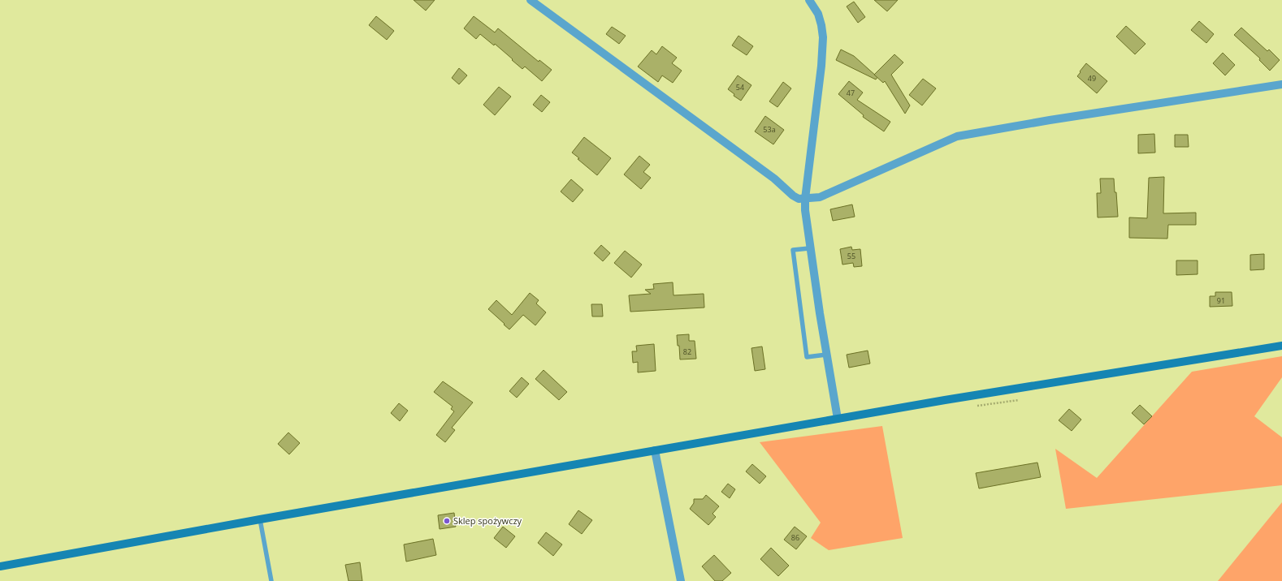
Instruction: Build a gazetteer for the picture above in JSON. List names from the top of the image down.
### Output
{
  "places": ["Sklep spożywczy"],
  "house_numbers": [
    "49",
    "54",
    "47",
    "53a",
    "55",
    "91",
    "82",
    "86"
  ]
}
